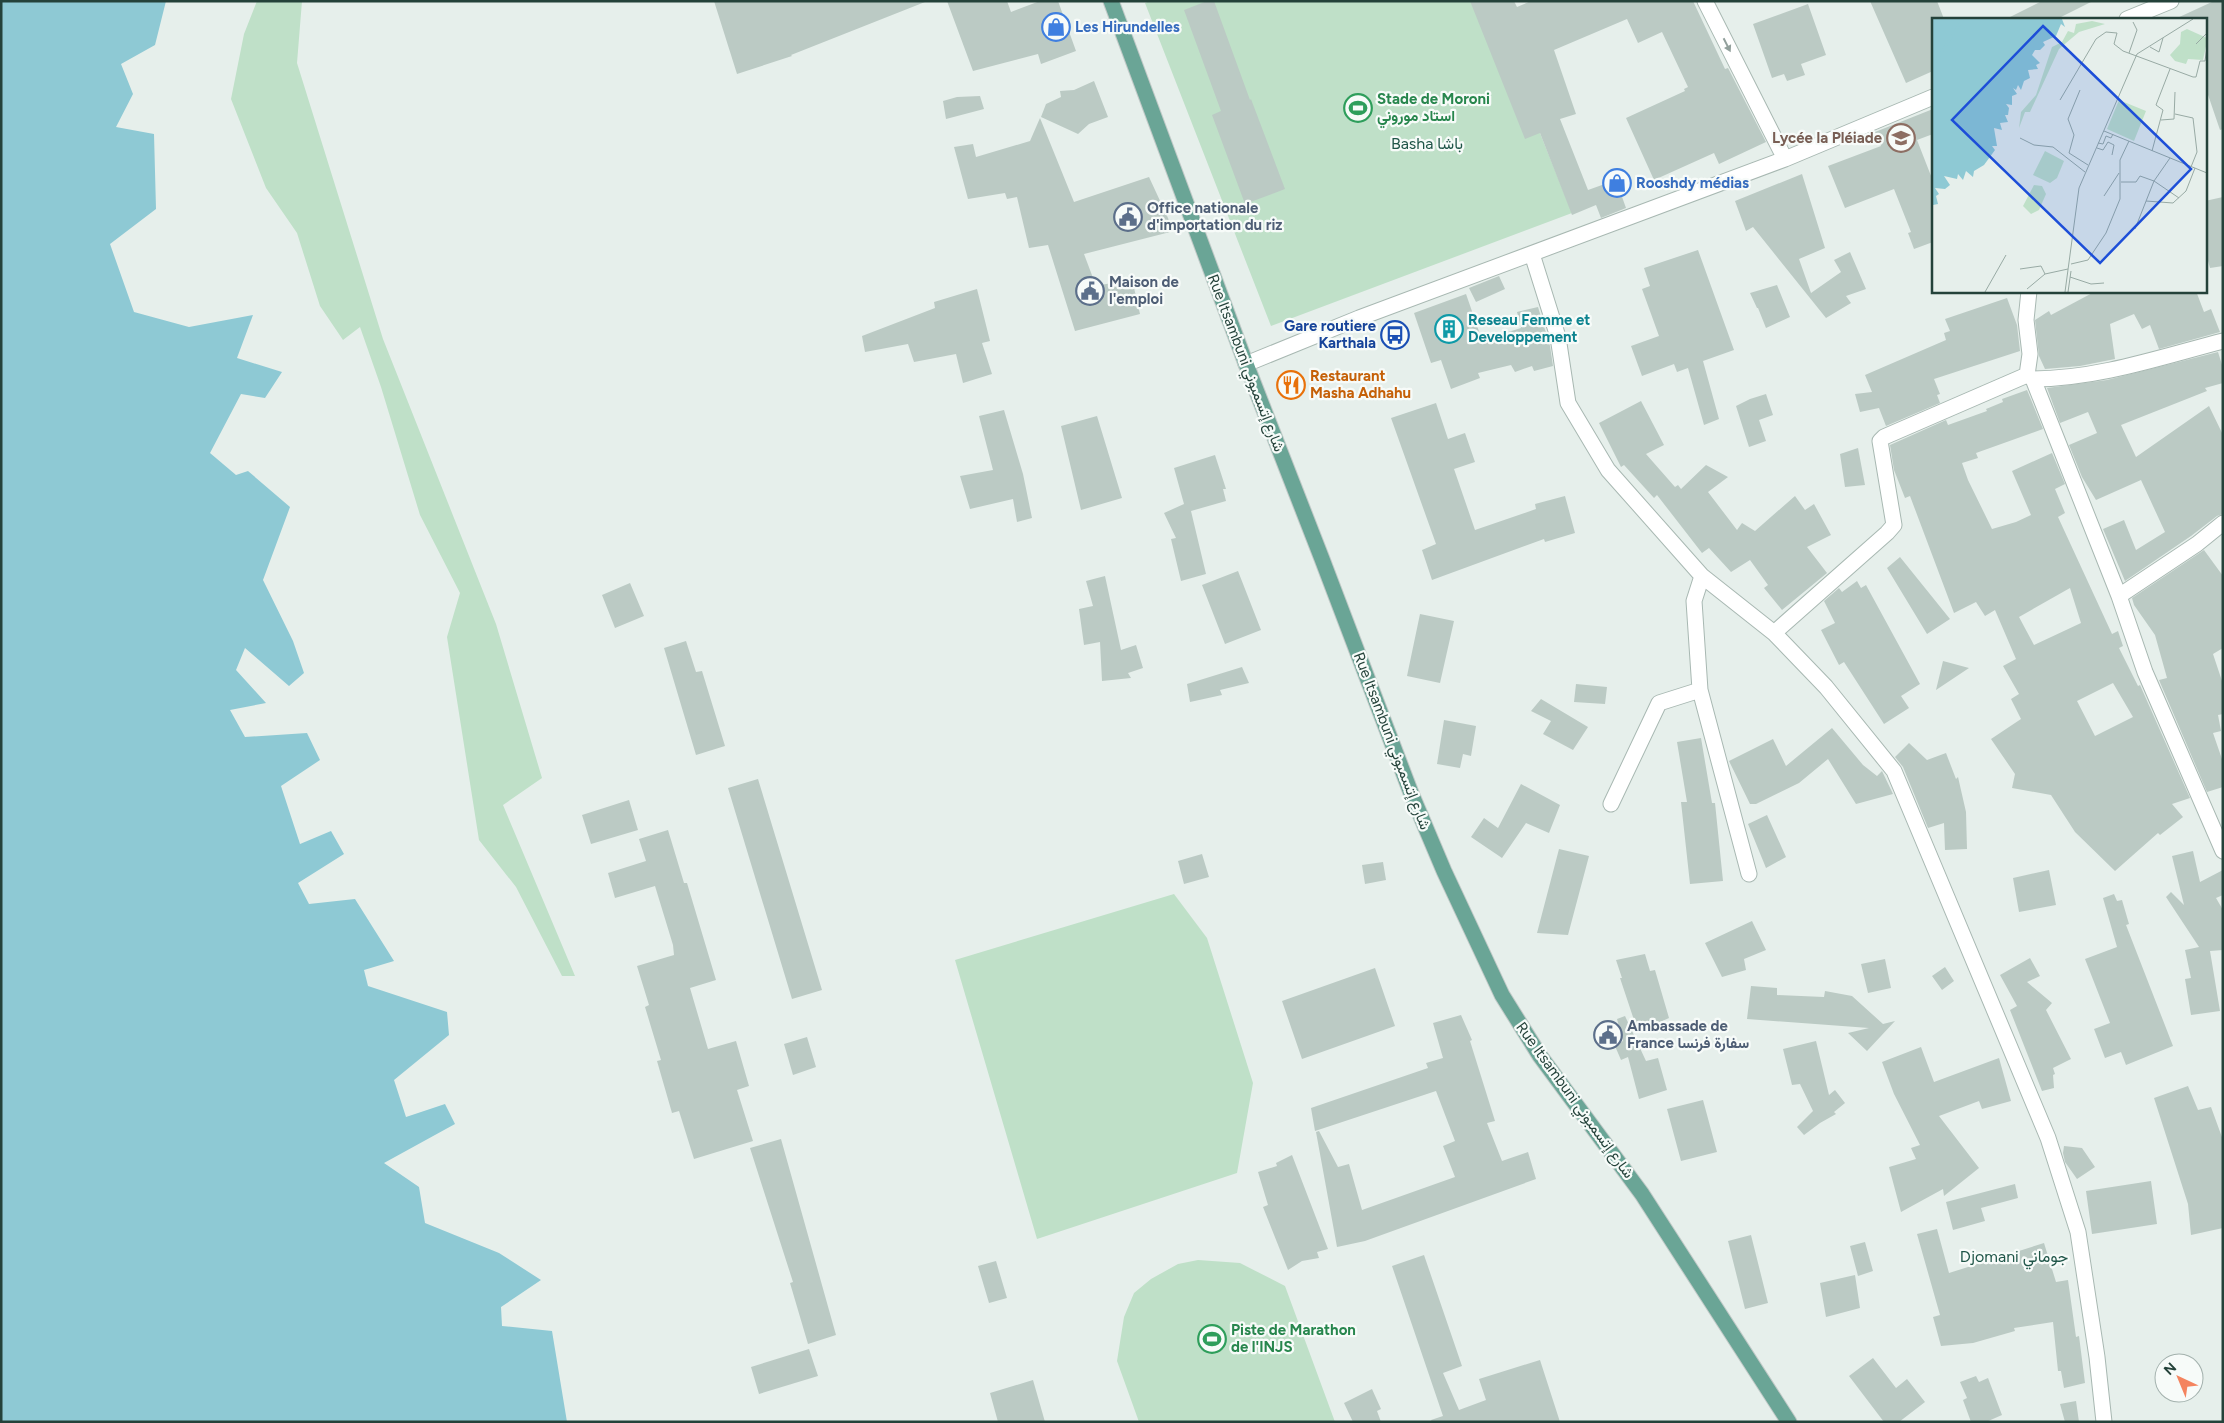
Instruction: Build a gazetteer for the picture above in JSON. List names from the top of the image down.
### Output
{
  "streets": {
    "main road": ["Rue Itsambuni شارع إتسمبوني"]
  },
  "districts": ["Basha باشا", "Djomani جوماني"],
  "places": {
    "shop": ["Les Hirundelles", "Rooshdy médias"],
    "sports": ["Stade de Moroni استاد موروني", "Piste de Marathon de l'INJS"],
    "school or university": ["Lycée la Pléiade"],
    "public building": ["Office nationale d'importation du riz", "Maison de l'emploi", "Ambassade de France سفارة فرنسا"],
    "building": ["Reseau Femme et Developpement"],
    "bus stop": ["Gare routiere Karthala"],
    "restaurant": ["Restaurant Masha Adhahu"]
  },
  "north": "top left"
}
